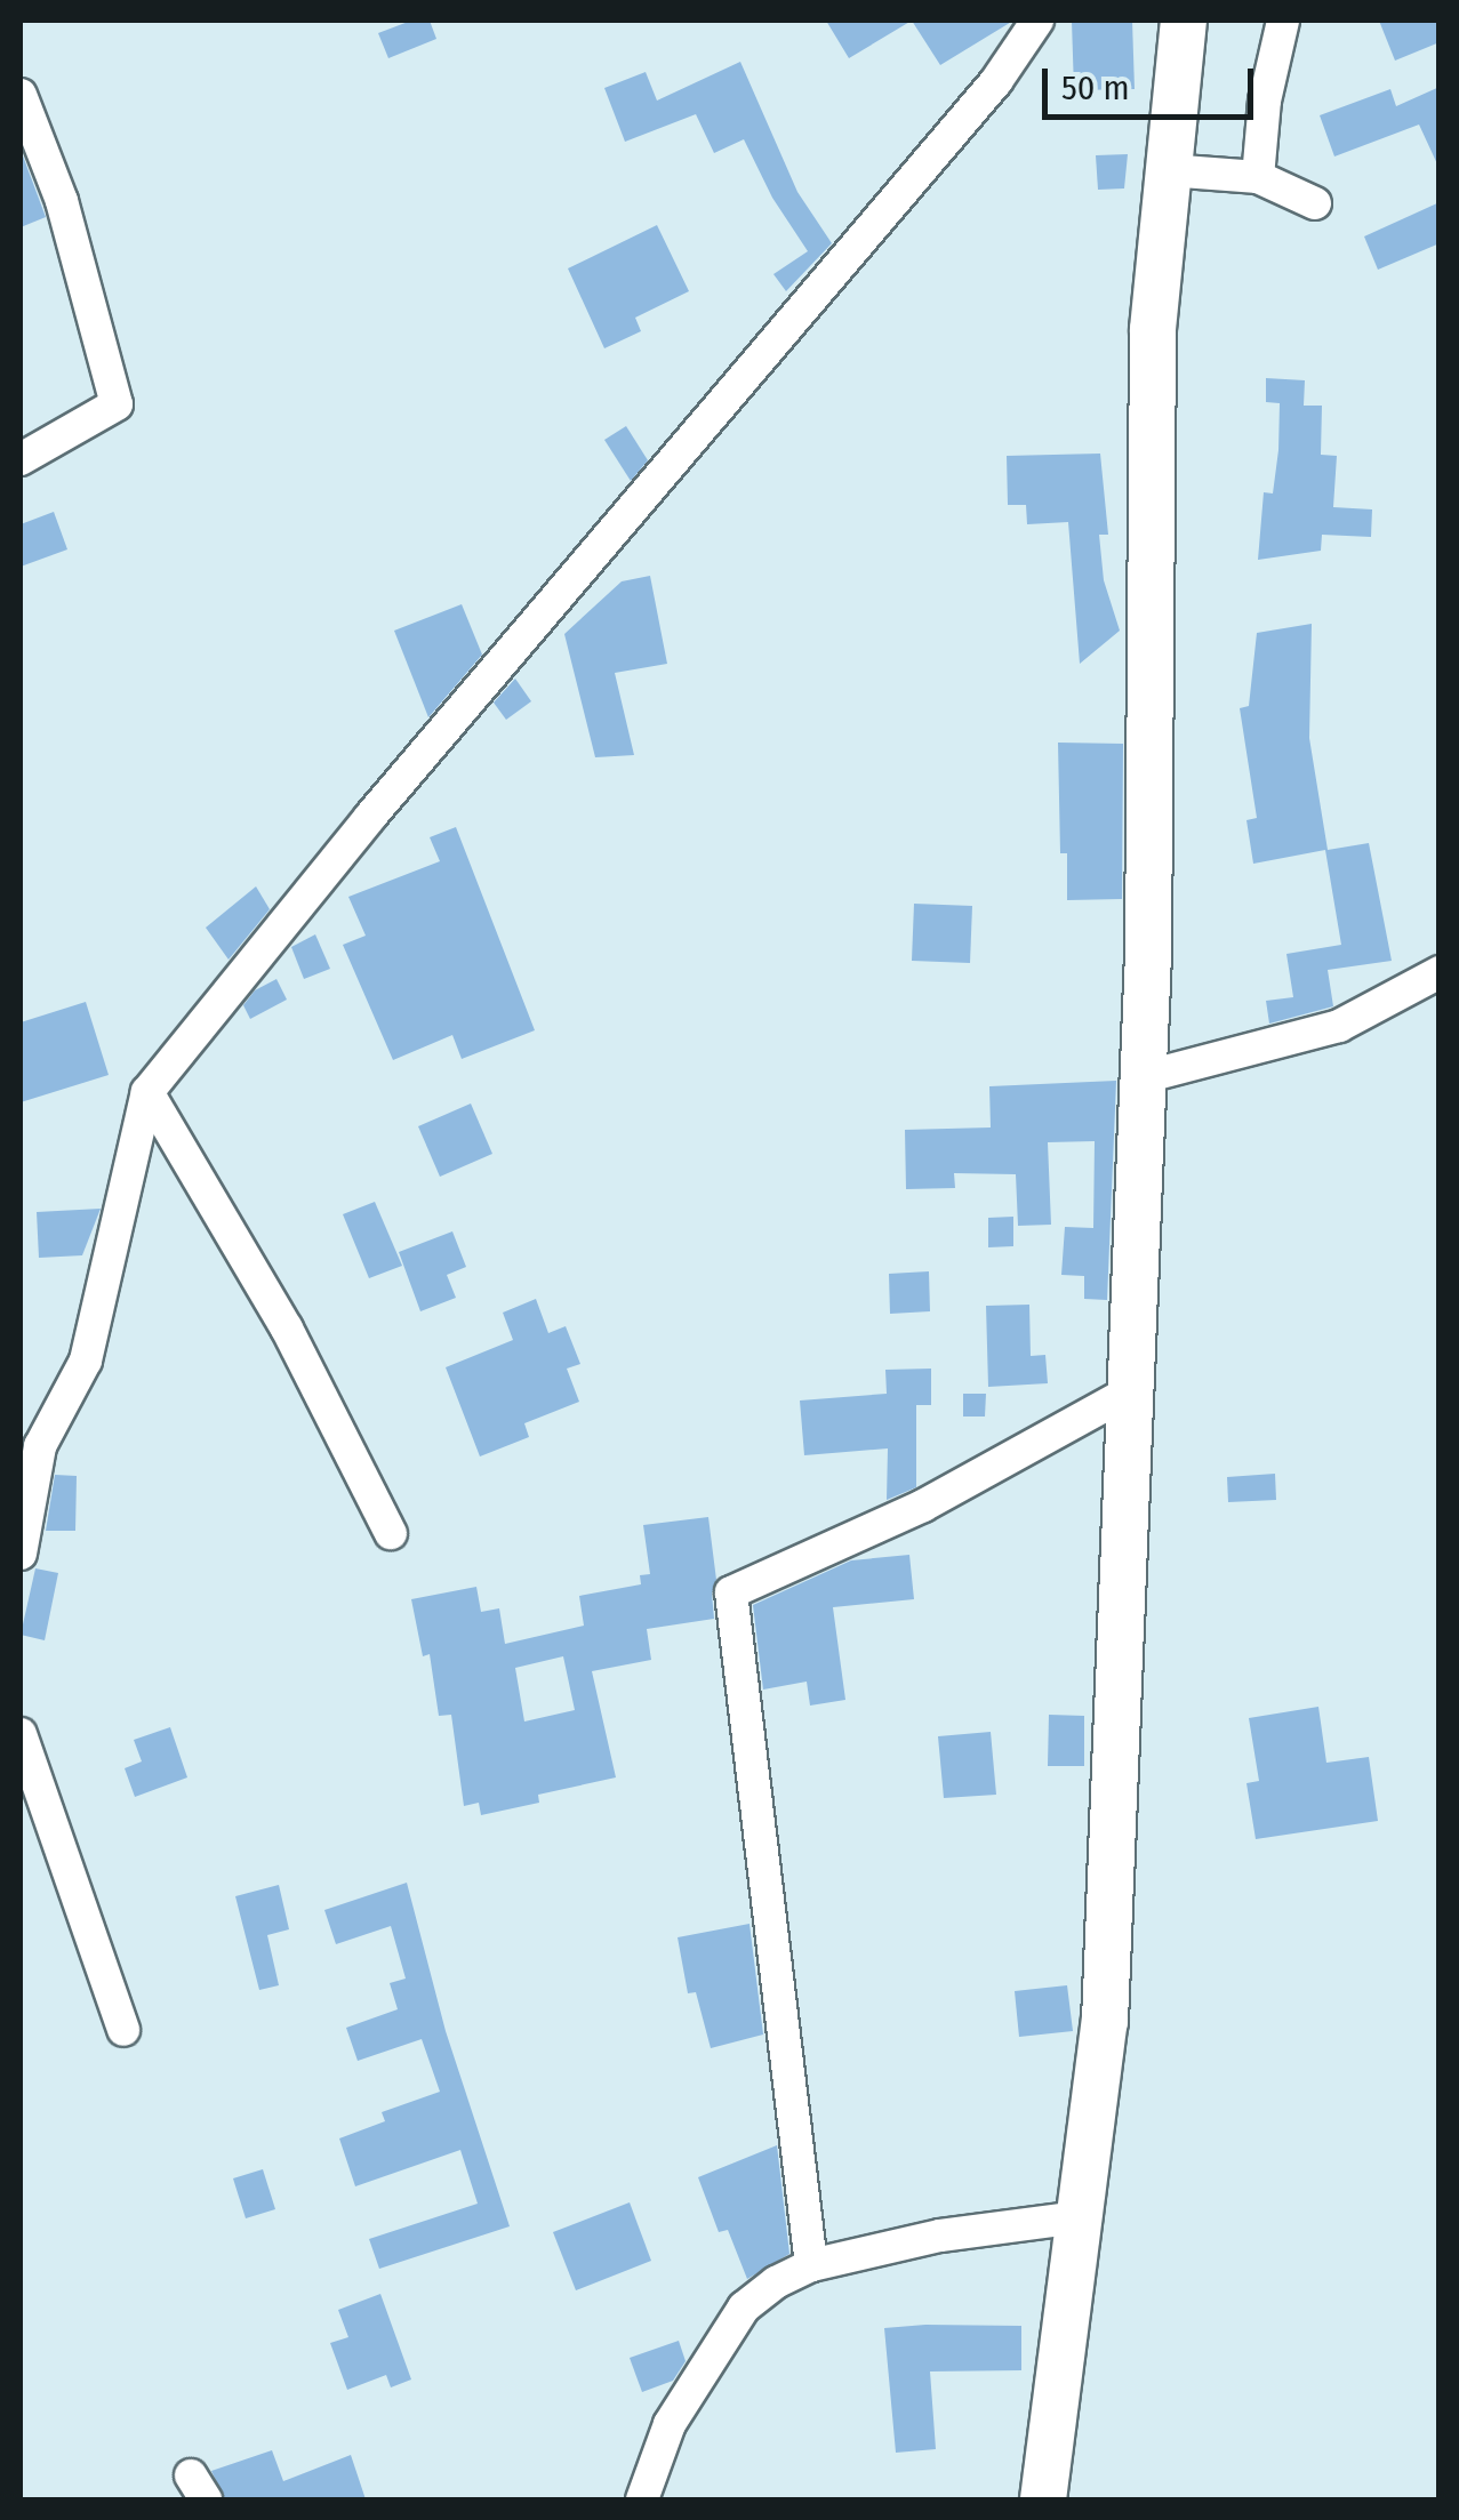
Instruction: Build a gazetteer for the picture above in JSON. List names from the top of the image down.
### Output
{
  "scale_bar": "50 m"
}
